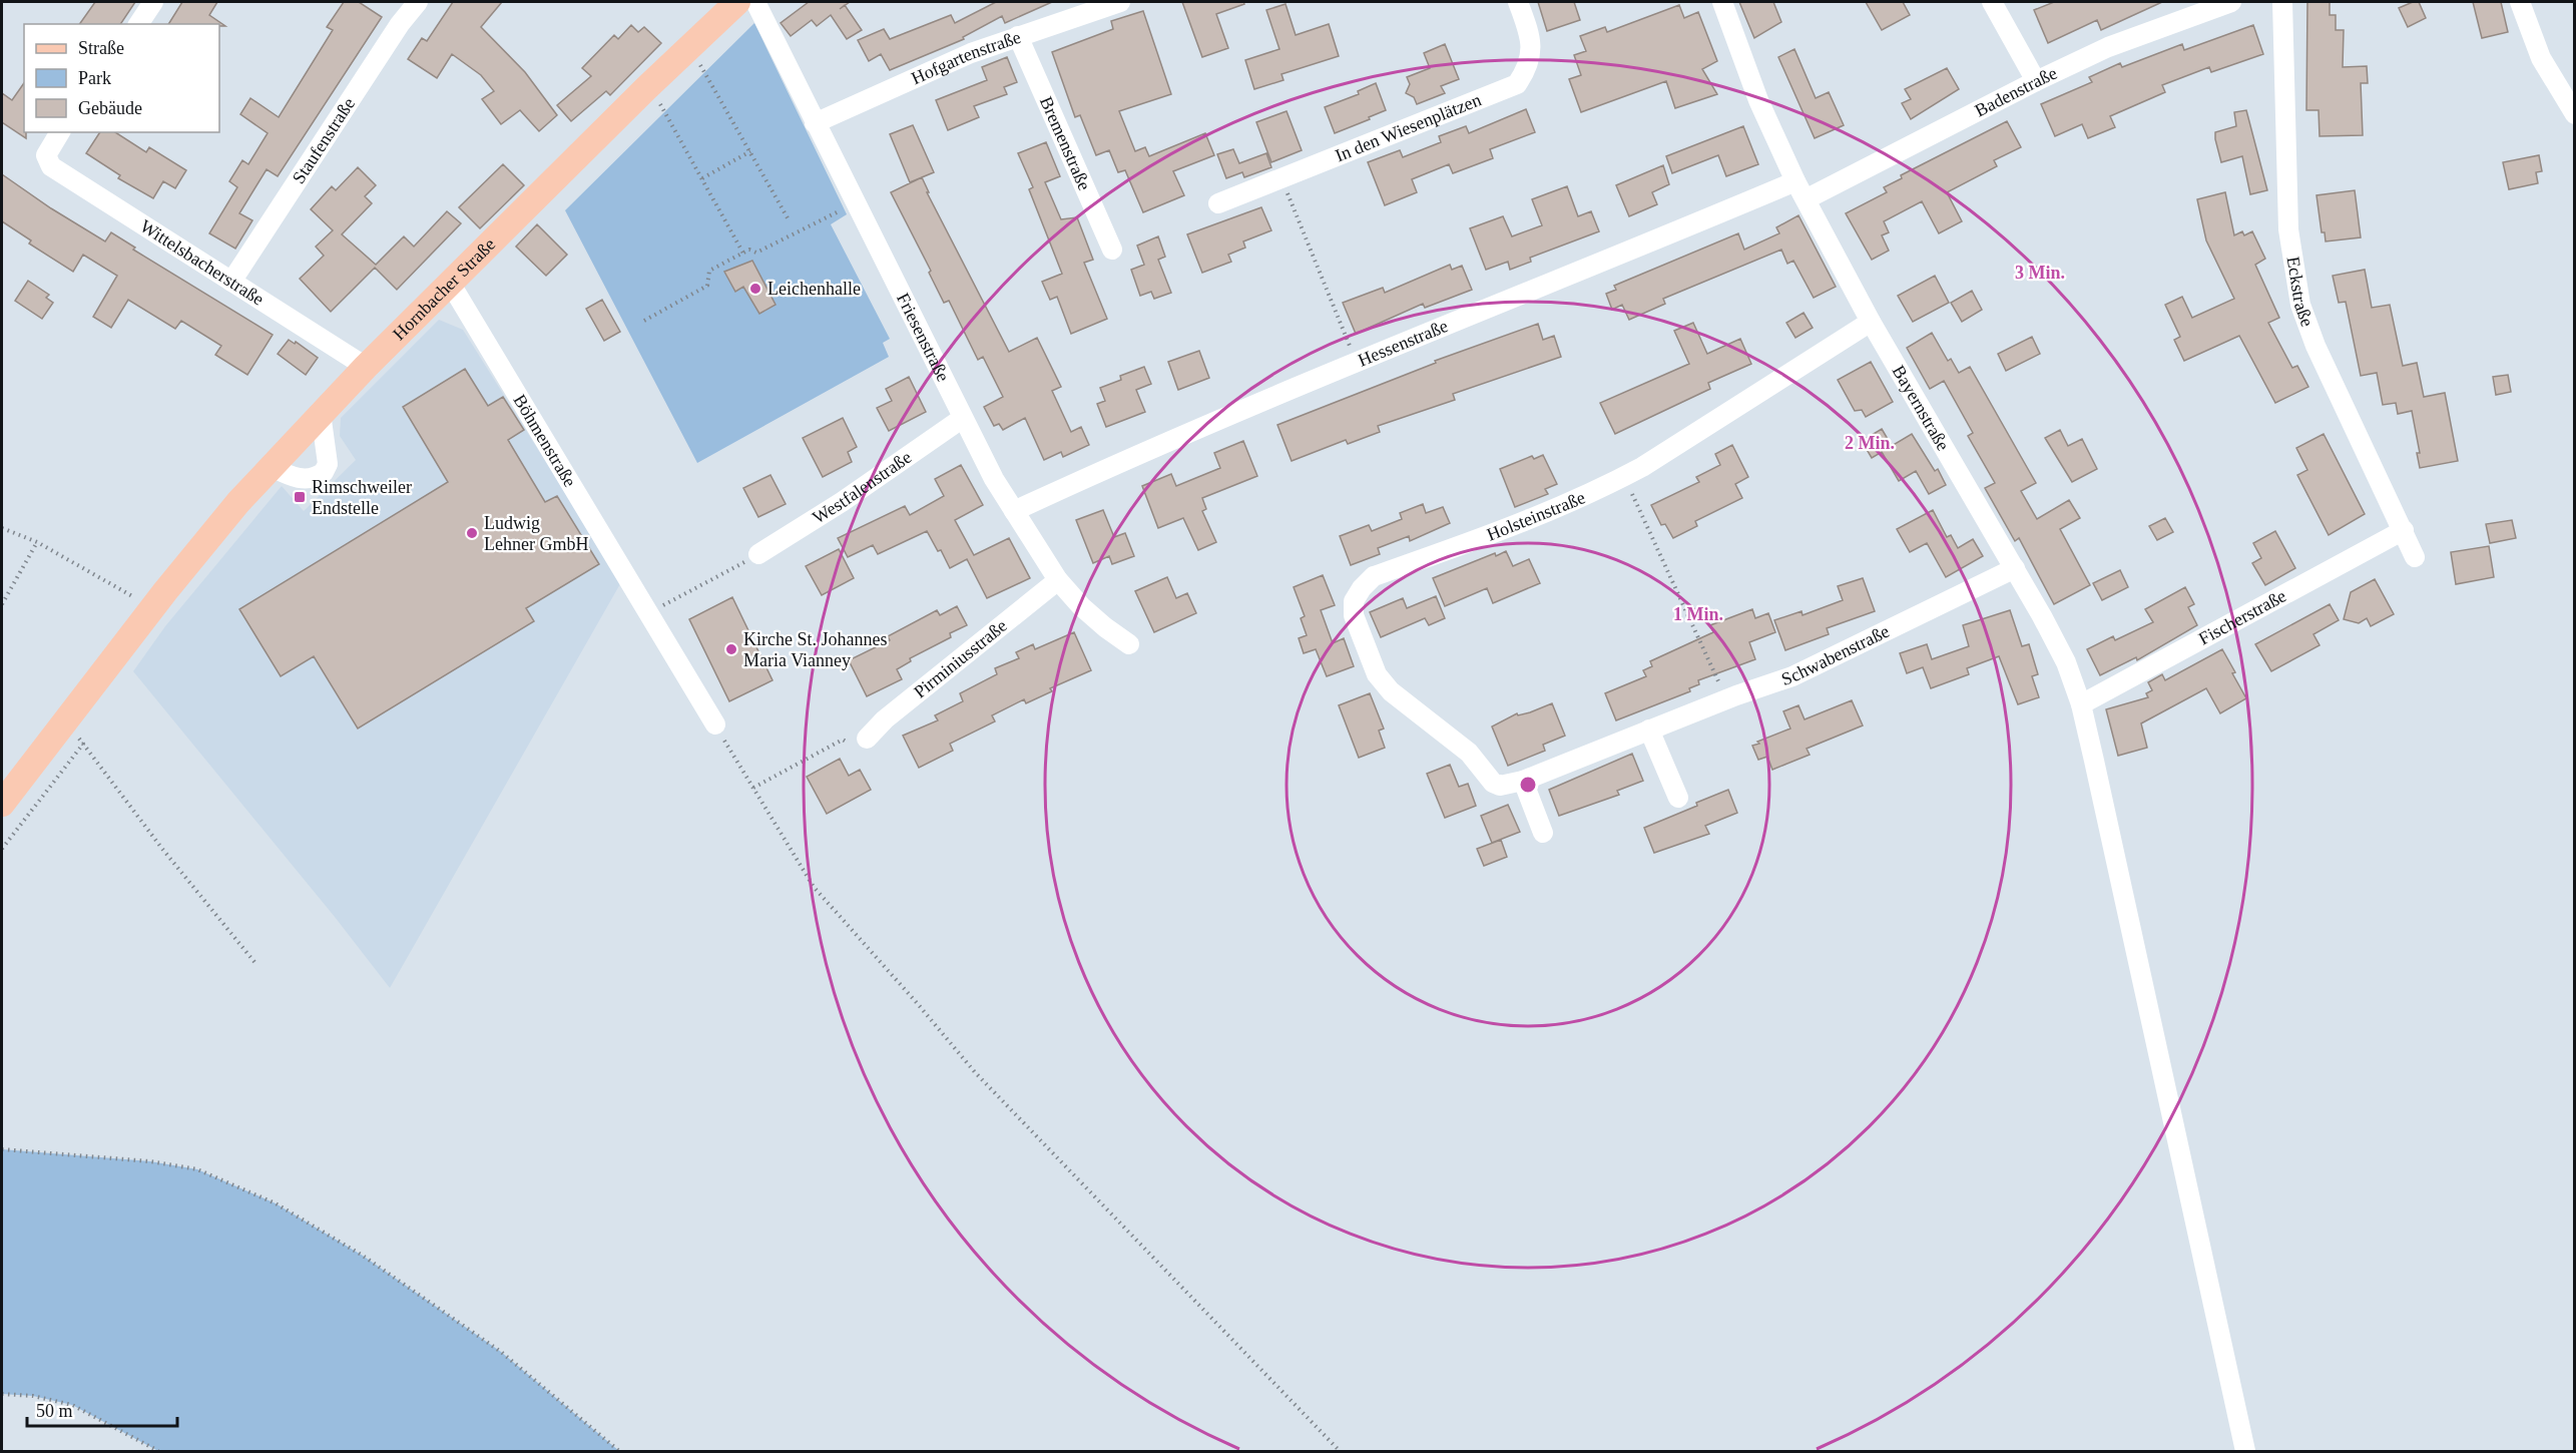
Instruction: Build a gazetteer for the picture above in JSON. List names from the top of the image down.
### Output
{
  "streets": {
    "main road": ["Hornbacher Straße"],
    "street": [
      "Hofgartenstraße",
      "Badenstraße",
      "In den Wiesenplätzen",
      "Staufenstraße",
      "Bremenstraße",
      "Wittelsbacherstraße",
      "Eckstraße",
      "Friesenstraße",
      "Hessenstraße",
      "Bayernstraße",
      "Böhmenstraße",
      "Westfalenstraße",
      "Holsteinstraße",
      "Fischerstraße",
      "Schwabenstraße",
      "Pirminiusstraße"
    ]
  },
  "crossings": [
    ["Hofgartenstraße", "Bremenstraße"],
    ["Hofgartenstraße", "Friesenstraße"],
    ["Badenstraße", "Bayernstraße"],
    ["Staufenstraße", "Wittelsbacherstraße"],
    ["Wittelsbacherstraße", "Hornbacher Straße"],
    ["Hornbacher Straße", "Böhmenstraße"],
    ["Eckstraße", "Fischerstraße"],
    ["Friesenstraße", "Hessenstraße"],
    ["Friesenstraße", "Westfalenstraße"],
    ["Friesenstraße", "Pirminiusstraße"],
    ["Hessenstraße", "Bayernstraße"],
    ["Bayernstraße", "Holsteinstraße"],
    ["Bayernstraße", "Fischerstraße"],
    ["Bayernstraße", "Schwabenstraße"],
    ["Holsteinstraße", "Schwabenstraße"]
  ],
  "places": {
    "other": ["Leichenhalle", "Ludwig Lehner GmbH", "Kirche St. Johannes Maria Vianney"],
    "transit": ["Rimschweiler Endstelle"]
  },
  "legend": ["Straße", "Park", "Gebäude"],
  "scale_bar": "50 m",
  "rings": ["3 Min.", "2 Min.", "1 Min."]
}
